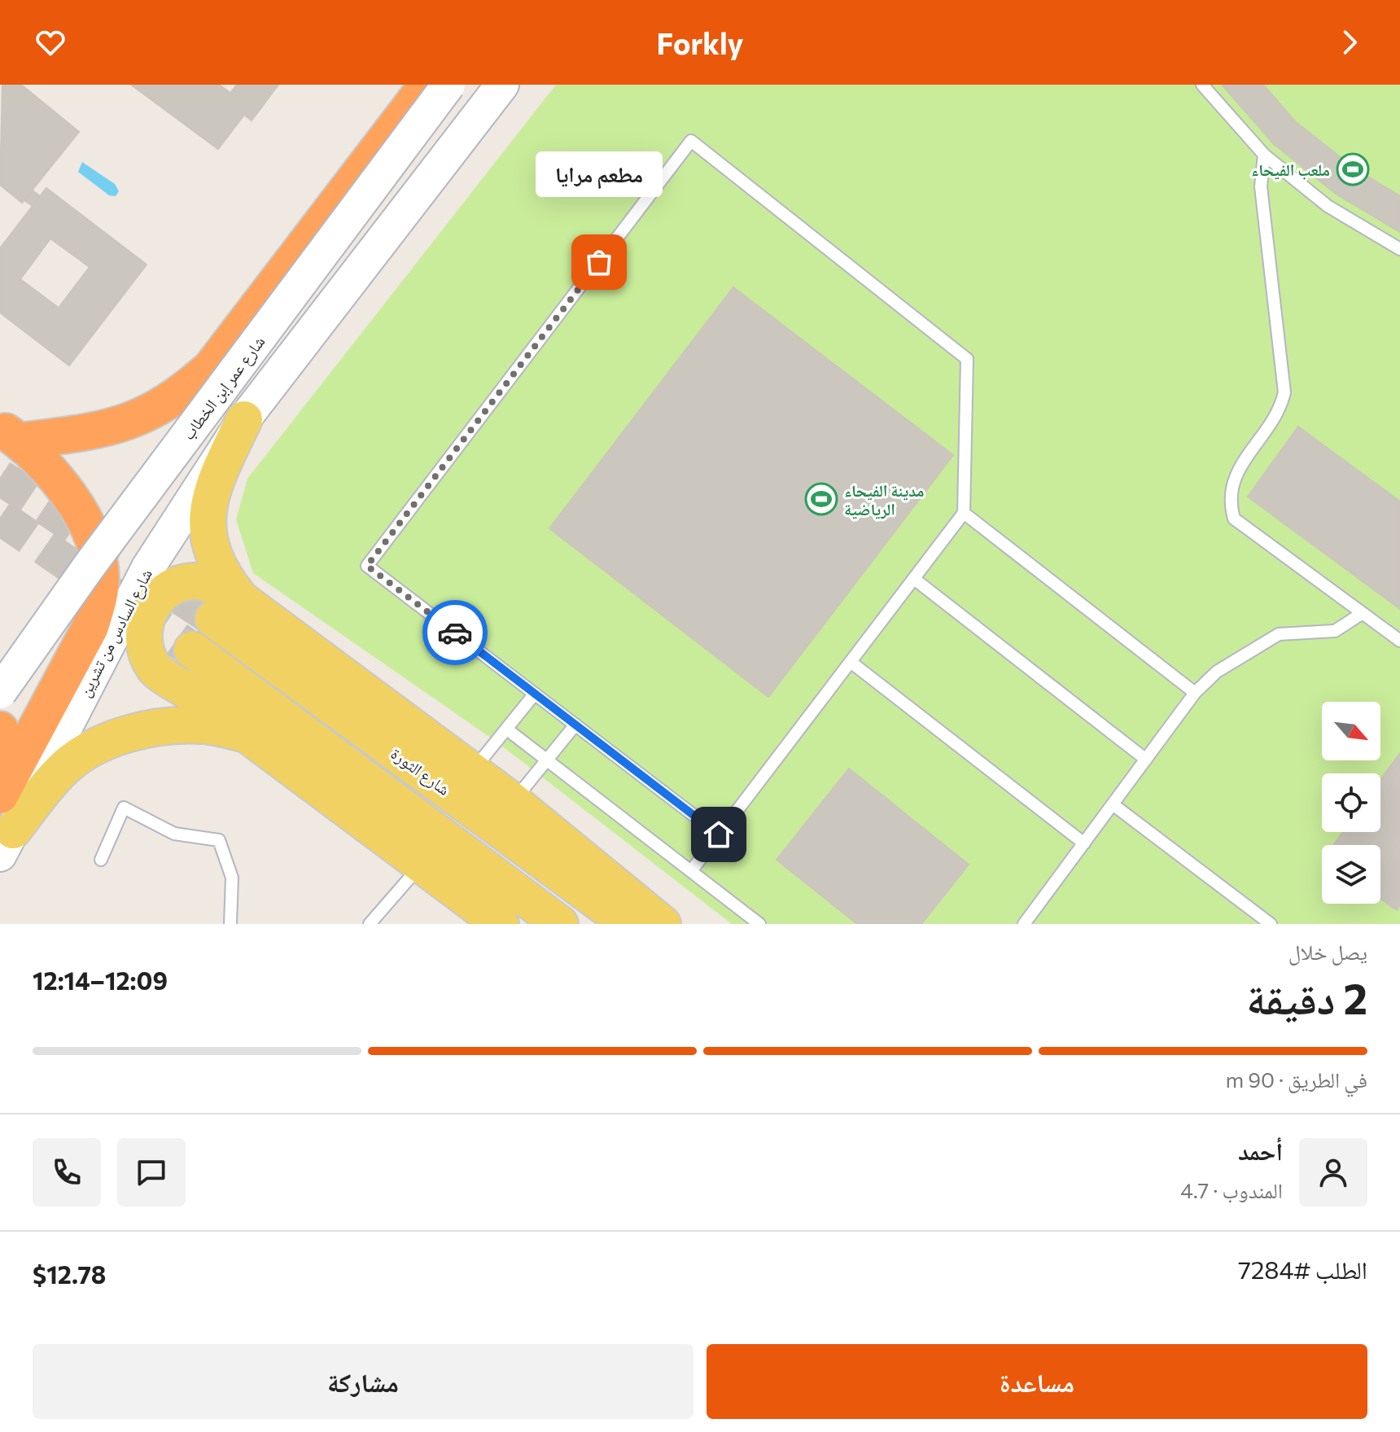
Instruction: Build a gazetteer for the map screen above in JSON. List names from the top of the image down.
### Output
{
  "streets": {
    "main road": ["شارع عمر إبن الخطاب", "شارع السادس من تشرين", "شارع الثورة"]
  },
  "places": {
    "sports": ["ملعب الفيحاء", "مدينة الفيحاء الرياضية"],
    "other": ["مطعم مرايا"]
  },
  "north": "bottom right",
  "page": {
    "header": "Forkly",
    "bubble": "مطعم مرايا",
    "heading": ["2 دقيقة", "يصل خلال", "12:09–12:14"],
    "panel": [
      "أحمد",
      "المندوب · 4.7",
      "الطلب #7284",
      "$12.78"
    ],
    "bar": "في الطريق · 90 m",
    "buttons": ["مساعدة", "مشاركة"]
  }
}
